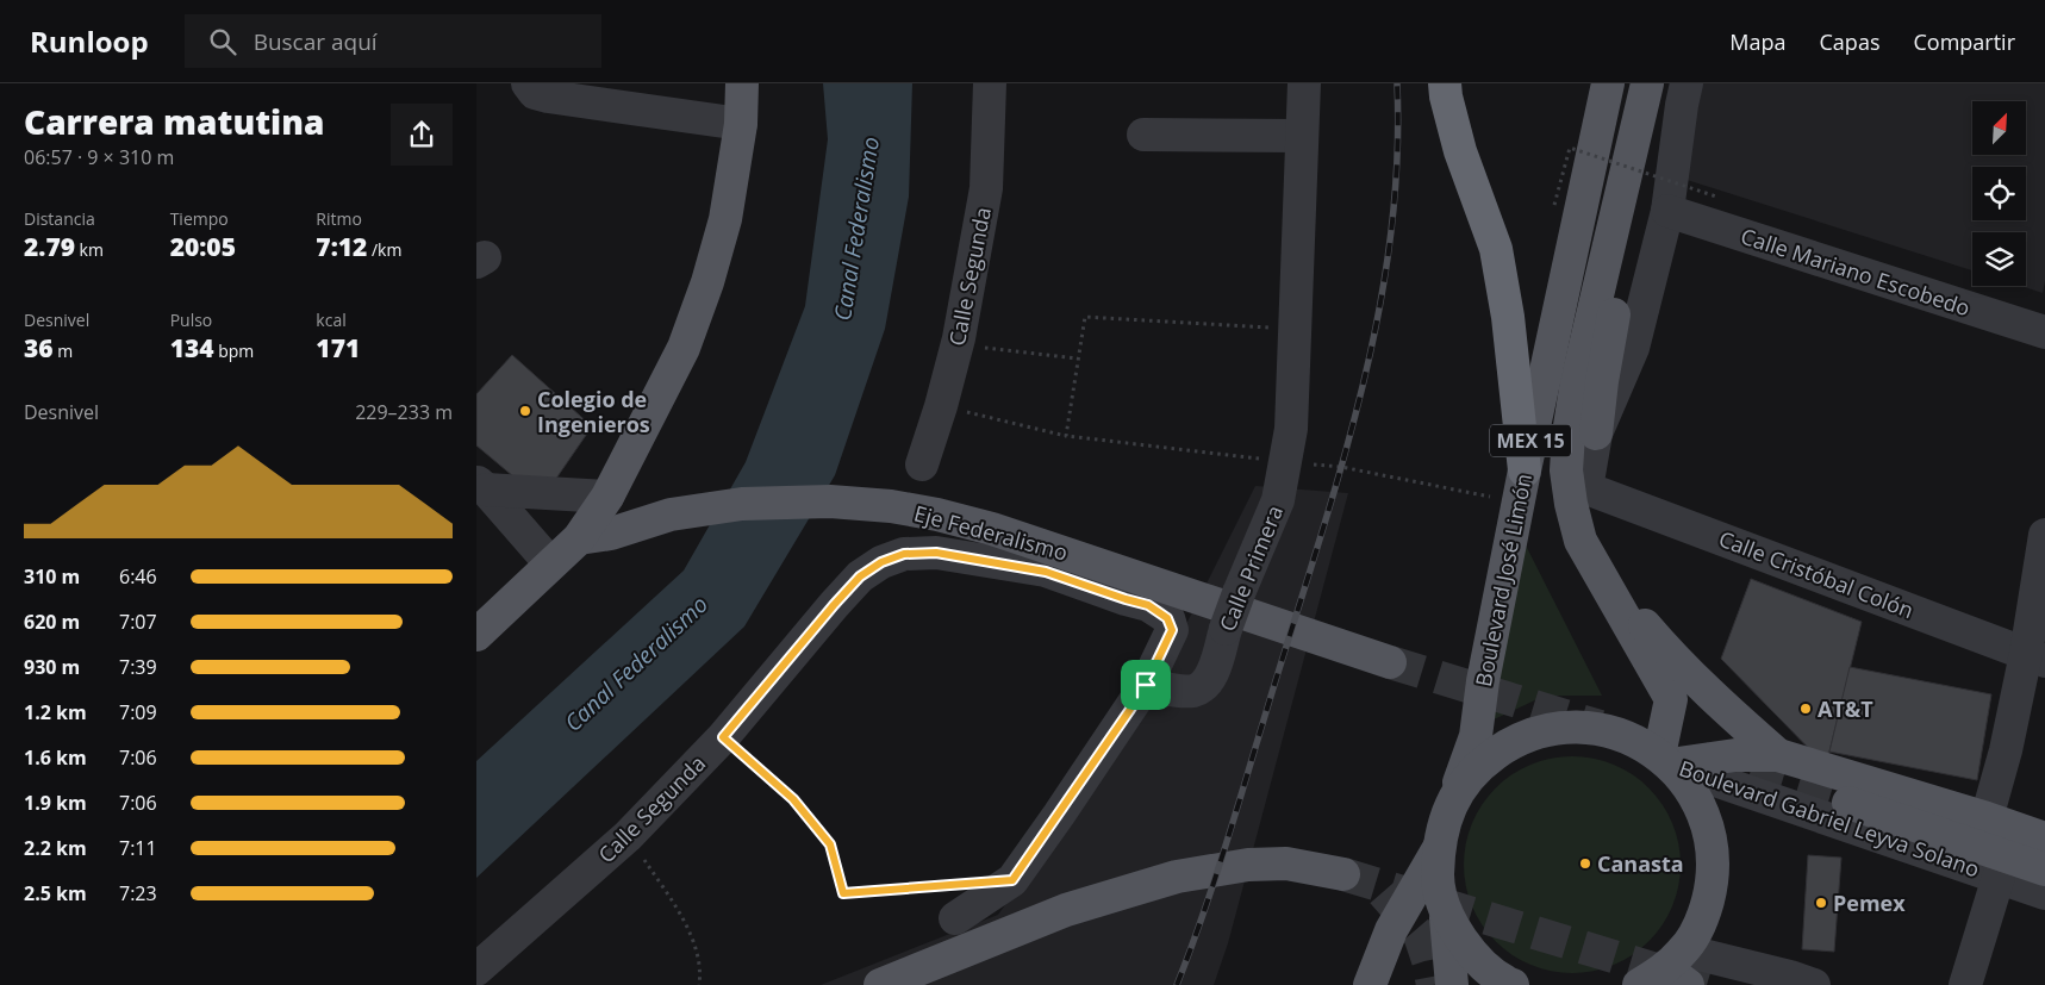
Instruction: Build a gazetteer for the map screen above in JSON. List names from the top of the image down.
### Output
{
  "streets": {
    "main road": [
      "MEX 15",
      "Eje Federalismo",
      "Boulevard José Limón",
      "Boulevard Gabriel Leyva Solano"
    ],
    "street": [
      "Calle Mariano Escobedo",
      "Calle Segunda",
      "Calle Primera",
      "Calle Cristóbal Colón"
    ]
  },
  "crossings": [
    ["Calle Segunda", "Calle Primera"],
    ["Boulevard José Limón", "Boulevard Gabriel Leyva Solano"]
  ],
  "water": ["Canal Federalismo"],
  "places": [
    "Colegio de Ingenieros",
    "AT&T",
    "Canasta",
    "Pemex"
  ],
  "north": "top right",
  "page": {
    "header": "Runloop",
    "search": "Buscar aquí",
    "nav": ["Mapa", "Capas", "Compartir"],
    "heading": ["Carrera matutina", "06:57 · 9 × 310 m"],
    "stats": [
      ["Distancia", "2.79 km"],
      ["Tiempo", "20:05"],
      ["Ritmo", "7:12 /km"],
      ["Desnivel", "36 m"],
      ["Pulso", "134 bpm"],
      ["kcal", "171"]
    ],
    "chart": ["Desnivel", "229–233 m"],
    "list": [
      {
        "name": "310 m",
        "note": "6:46"
      },
      {
        "name": "620 m",
        "note": "7:07"
      },
      {
        "name": "930 m",
        "note": "7:39"
      },
      {
        "name": "1.2 km",
        "note": "7:09"
      },
      {
        "name": "1.6 km",
        "note": "7:06"
      },
      {
        "name": "1.9 km",
        "note": "7:06"
      },
      {
        "name": "2.2 km",
        "note": "7:11"
      },
      {
        "name": "2.5 km",
        "note": "7:23"
      }
    ]
  }
}
